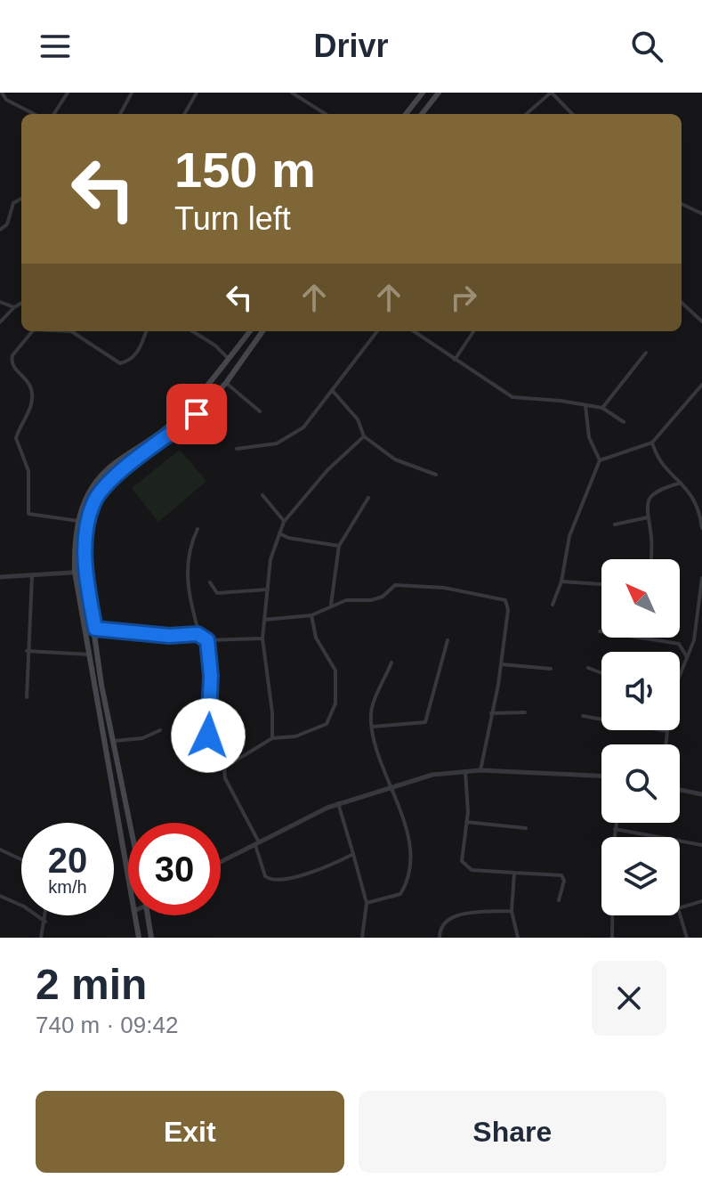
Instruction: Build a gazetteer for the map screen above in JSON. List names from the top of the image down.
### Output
{
  "north": "top left",
  "page": {
    "header": "Drivr",
    "turn": ["150 m", "Turn left"],
    "speed": "20 km/h",
    "limit": "30",
    "heading": ["2 min", "740 m · 09:42"],
    "buttons": ["Exit", "Share"]
  }
}
